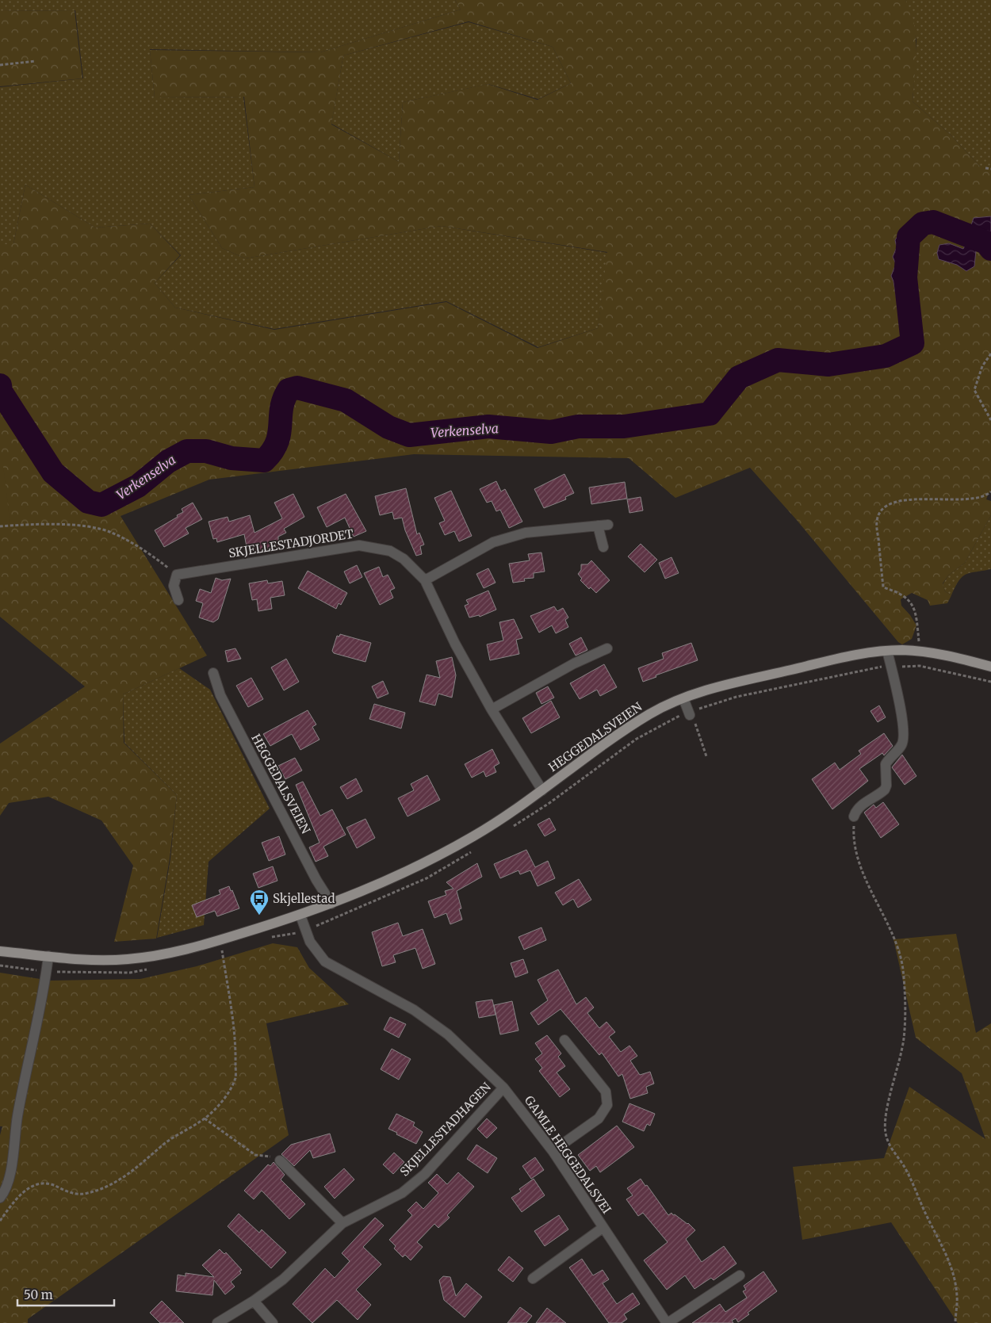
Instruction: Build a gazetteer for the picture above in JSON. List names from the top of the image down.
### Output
{
  "streets": {
    "main road": ["HEGGEDALSVEIEN"],
    "street": ["SKJELLESTADJORDET", "SKJELLESTADHAGEN", "GAMLE HEGGEDALSVEI"]
  },
  "crossings": [
    ["SKJELLESTADJORDET", "HEGGEDALSVEIEN"],
    ["HEGGEDALSVEIEN", "GAMLE HEGGEDALSVEI"],
    ["SKJELLESTADHAGEN", "GAMLE HEGGEDALSVEI"]
  ],
  "water": ["Verkenselva"],
  "places": {
    "bus stop": ["Skjellestad"]
  },
  "scale_bar": "50 m"
}
